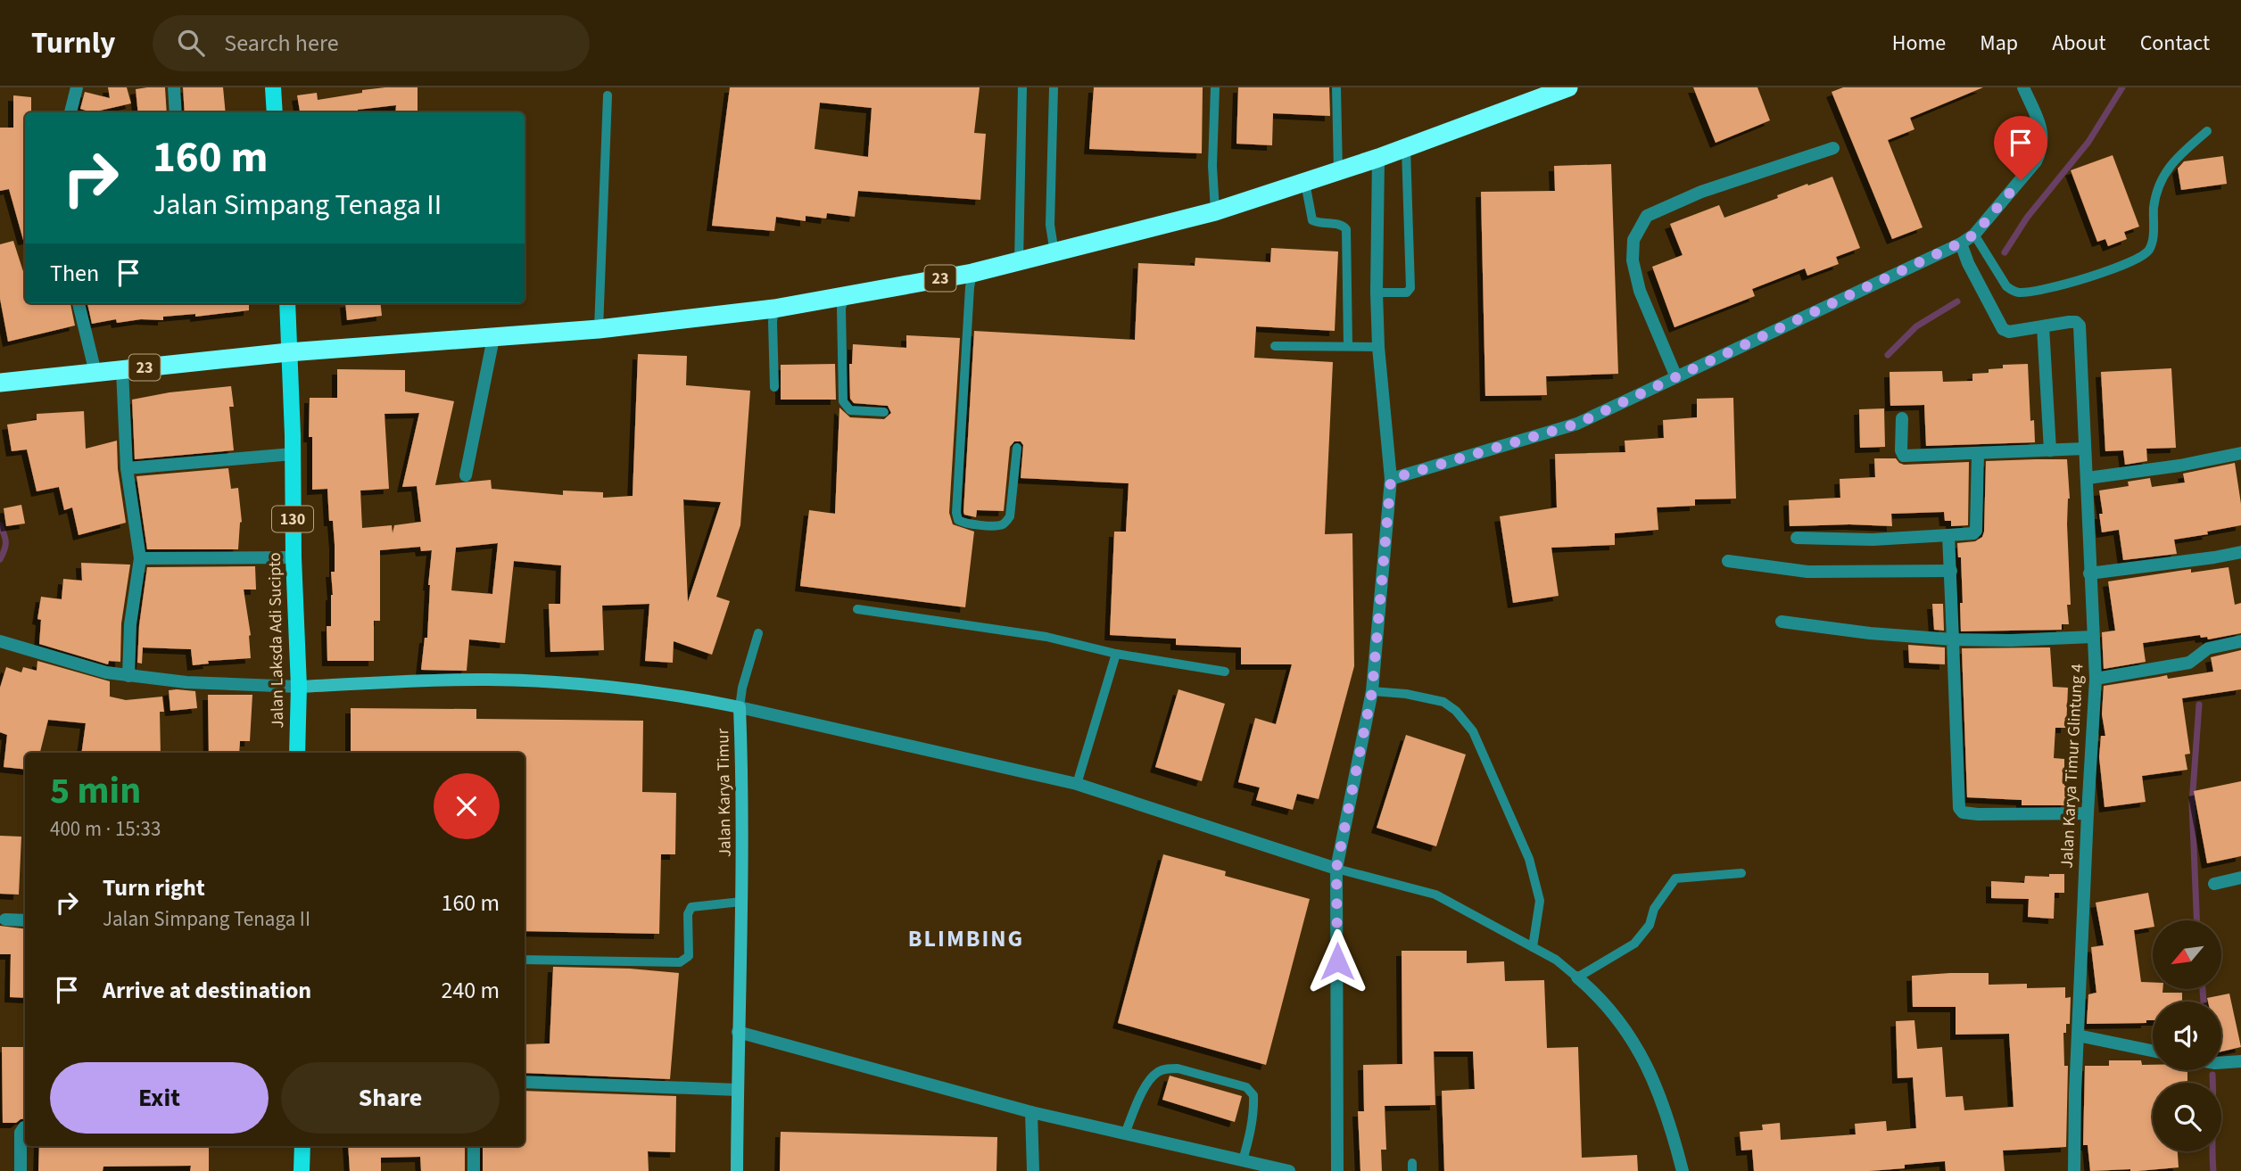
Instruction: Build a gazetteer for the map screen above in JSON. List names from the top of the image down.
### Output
{
  "streets": {
    "highway": ["23"],
    "main road": ["130", "Jalan Laksda Adi Sucipto"],
    "street": ["Jalan Karya Timur Glintung 4", "Jalan Karya Timur"]
  },
  "crossings": [
    ["23", "Jalan Laksda Adi Sucipto"],
    ["Jalan Laksda Adi Sucipto", "Jalan Karya Timur"]
  ],
  "districts": ["BLIMBING"],
  "north": "bottom left",
  "page": {
    "header": "Turnly",
    "search": "Search here",
    "nav": [
      "Home",
      "Map",
      "About",
      "Contact"
    ],
    "turn": ["160 m", "Jalan Simpang Tenaga II"],
    "then": "Then",
    "heading": ["5 min", "400 m · 15:33"],
    "list": [
      {
        "name": "Turn right",
        "note": "Jalan Simpang Tenaga II",
        "value": "160 m"
      },
      {
        "name": "Arrive at destination",
        "value": "240 m"
      }
    ],
    "buttons": ["Exit", "Share"]
  }
}
